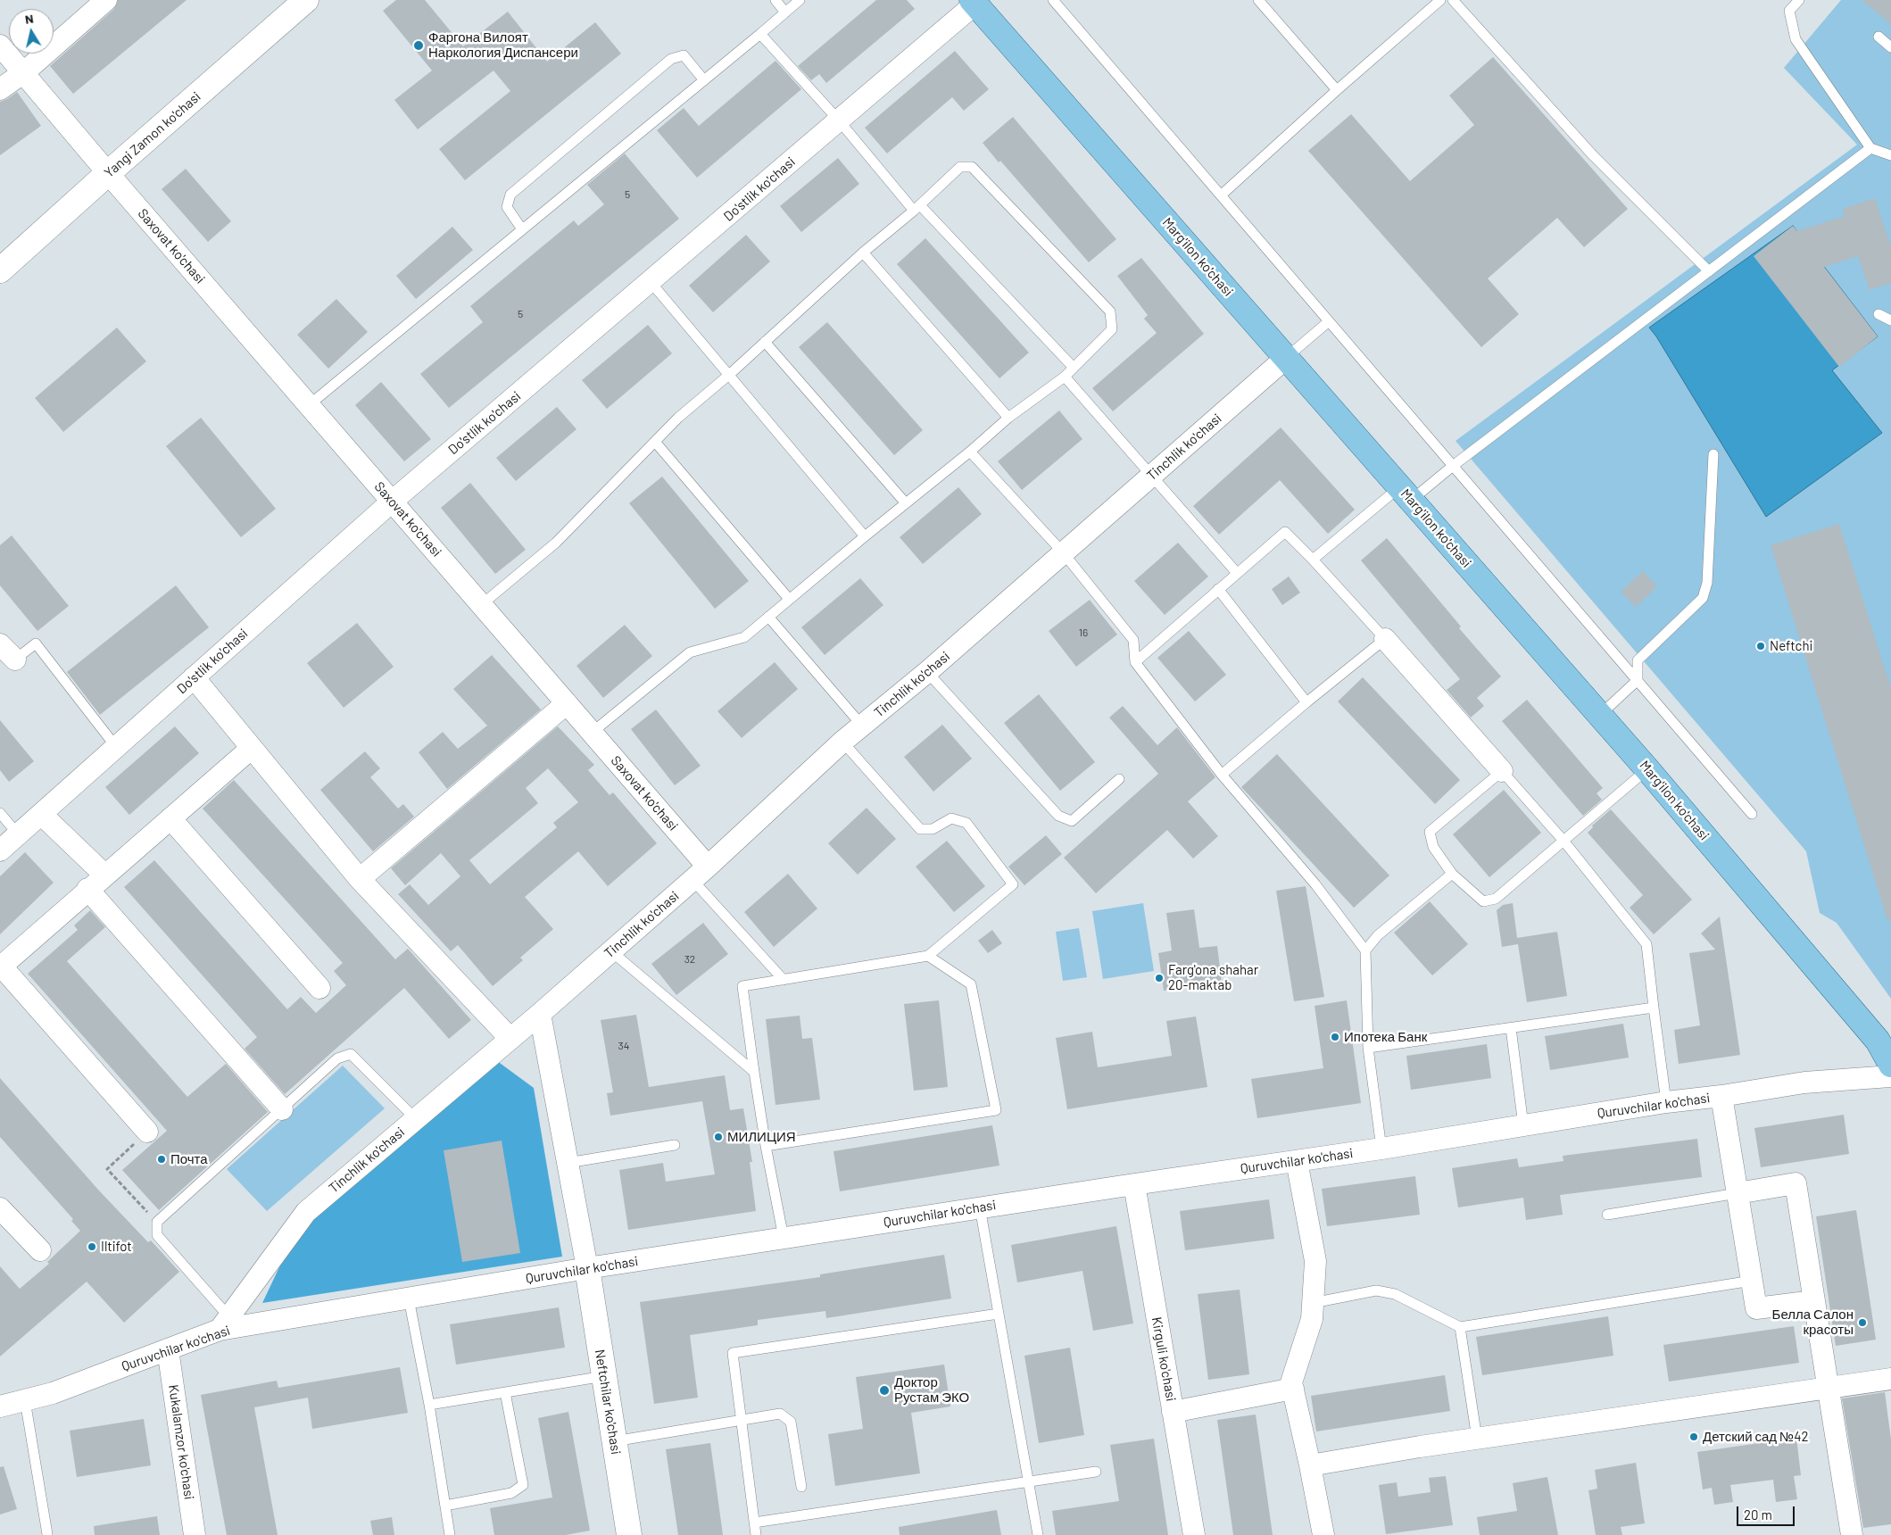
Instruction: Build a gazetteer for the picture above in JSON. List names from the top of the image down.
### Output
{
  "streets": {
    "main road": ["Marg'ilon ko'chasi"],
    "street": [
      "Yangi Zamon ko'chasi",
      "Do'stlik ko'chasi",
      "Saxovat ko'chasi",
      "Tinchlik ko'chasi",
      "Quruvchilar ko'chasi",
      "Kirguli ko'chasi",
      "Neftchilar ko'chasi",
      "Kukalamzor ko'chasi"
    ]
  },
  "crossings": [
    ["Yangi Zamon ko'chasi", "Saxovat ko'chasi"],
    ["Do'stlik ko'chasi", "Saxovat ko'chasi"],
    ["Do'stlik ko'chasi", "Marg'ilon ko'chasi"],
    ["Saxovat ko'chasi", "Tinchlik ko'chasi"],
    ["Marg'ilon ko'chasi", "Tinchlik ko'chasi"],
    ["Tinchlik ko'chasi", "Quruvchilar ko'chasi"],
    ["Quruvchilar ko'chasi", "Kirguli ko'chasi"],
    ["Quruvchilar ko'chasi", "Neftchilar ko'chasi"],
    ["Quruvchilar ko'chasi", "Kukalamzor ko'chasi"]
  ],
  "places": [
    "Фаргона Вилоят Наркология Диспансери",
    "Neftchi",
    "Farg'ona shahar 20-maktab",
    "Ипотека Банк",
    "МИЛИЦИЯ",
    "Почта",
    "Iltifot",
    "Белла Салон красоты",
    "Доктор Рустам ЭКО",
    "Детский сад №42"
  ],
  "house_numbers": [
    "5",
    "5",
    "16",
    "32",
    "34"
  ],
  "scale_bar": "20 m",
  "north": "top"
}
